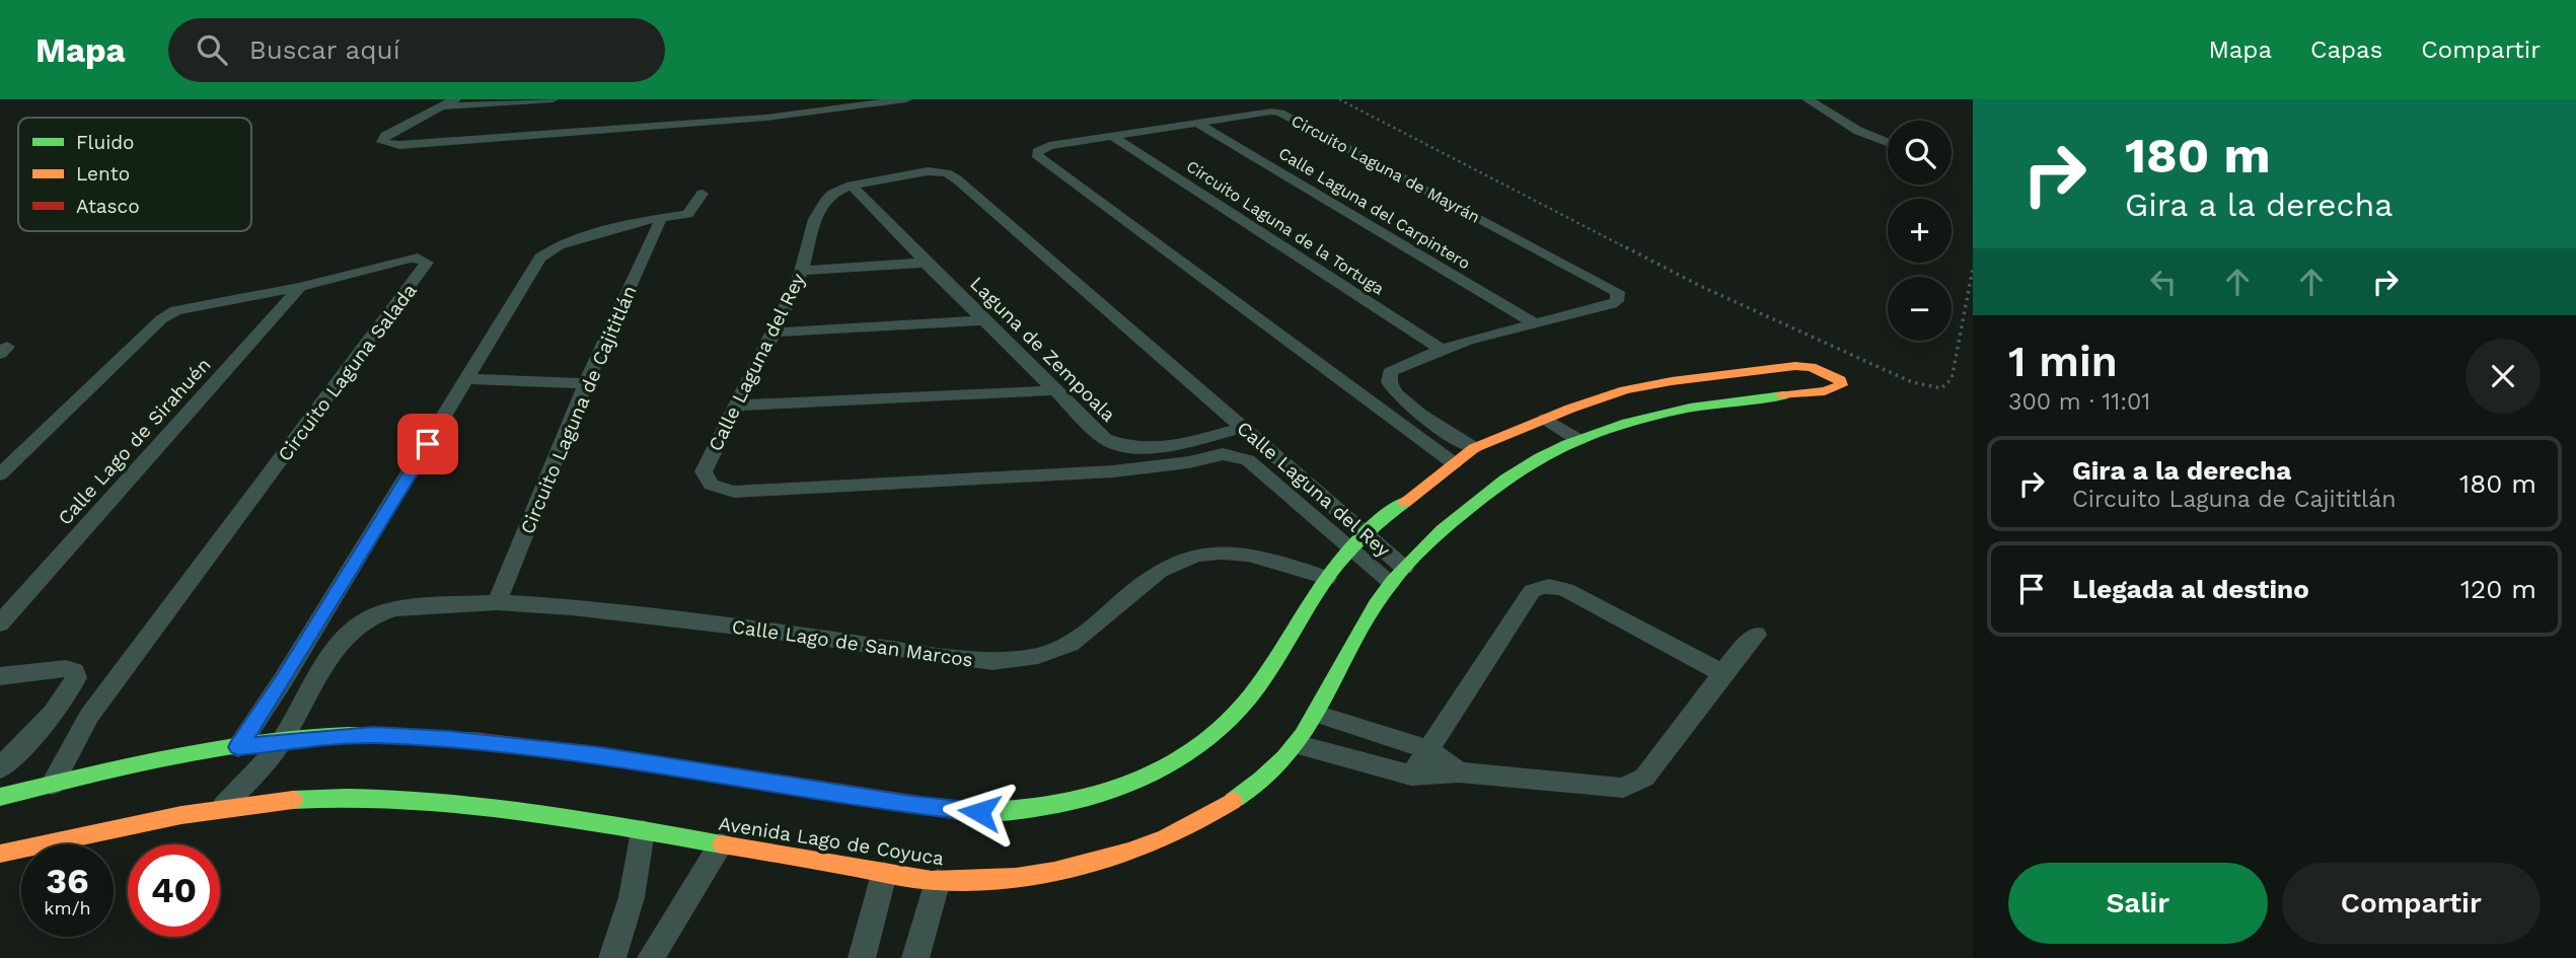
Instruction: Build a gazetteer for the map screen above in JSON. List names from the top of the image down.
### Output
{
  "streets": {
    "street": [
      "Circuito Laguna de Mayrán",
      "Calle Laguna del Carpintero",
      "Circuito Laguna de la Tortuga",
      "Laguna de Zempoala",
      "Calle Laguna del Rey",
      "Circuito Laguna Salada",
      "Circuito Laguna de Cajititlán",
      "Calle Lago de Sirahuén",
      "Calle Lago de San Marcos",
      "Avenida Lago de Coyuca"
    ]
  },
  "crossings": [
    ["Circuito Laguna de Mayrán", "Calle Laguna del Carpintero"],
    ["Circuito Laguna de Mayrán", "Circuito Laguna de la Tortuga"],
    ["Circuito Laguna de Mayrán", "Avenida Lago de Coyuca"],
    ["Laguna de Zempoala", "Calle Laguna del Rey"],
    ["Calle Laguna del Rey", "Avenida Lago de Coyuca"],
    ["Circuito Laguna Salada", "Calle Lago de Sirahuén"],
    ["Circuito Laguna Salada", "Avenida Lago de Coyuca"],
    ["Circuito Laguna de Cajititlán", "Calle Lago de San Marcos"],
    ["Calle Lago de San Marcos", "Avenida Lago de Coyuca"]
  ],
  "legend": ["Fluido", "Lento", "Atasco"],
  "page": {
    "header": "Mapa",
    "search": "Buscar aquí",
    "nav": ["Mapa", "Capas", "Compartir"],
    "turn": ["180 m", "Gira a la derecha"],
    "map_buttons": ["+", "−"],
    "heading": ["1 min", "300 m · 11:01"],
    "list": [
      {
        "name": "Gira a la derecha",
        "note": "Circuito Laguna de Cajititlán",
        "value": "180 m"
      },
      {
        "name": "Llegada al destino",
        "value": "120 m"
      }
    ],
    "speed": "36 km/h",
    "limit": "40",
    "buttons": ["Salir", "Compartir"]
  }
}
